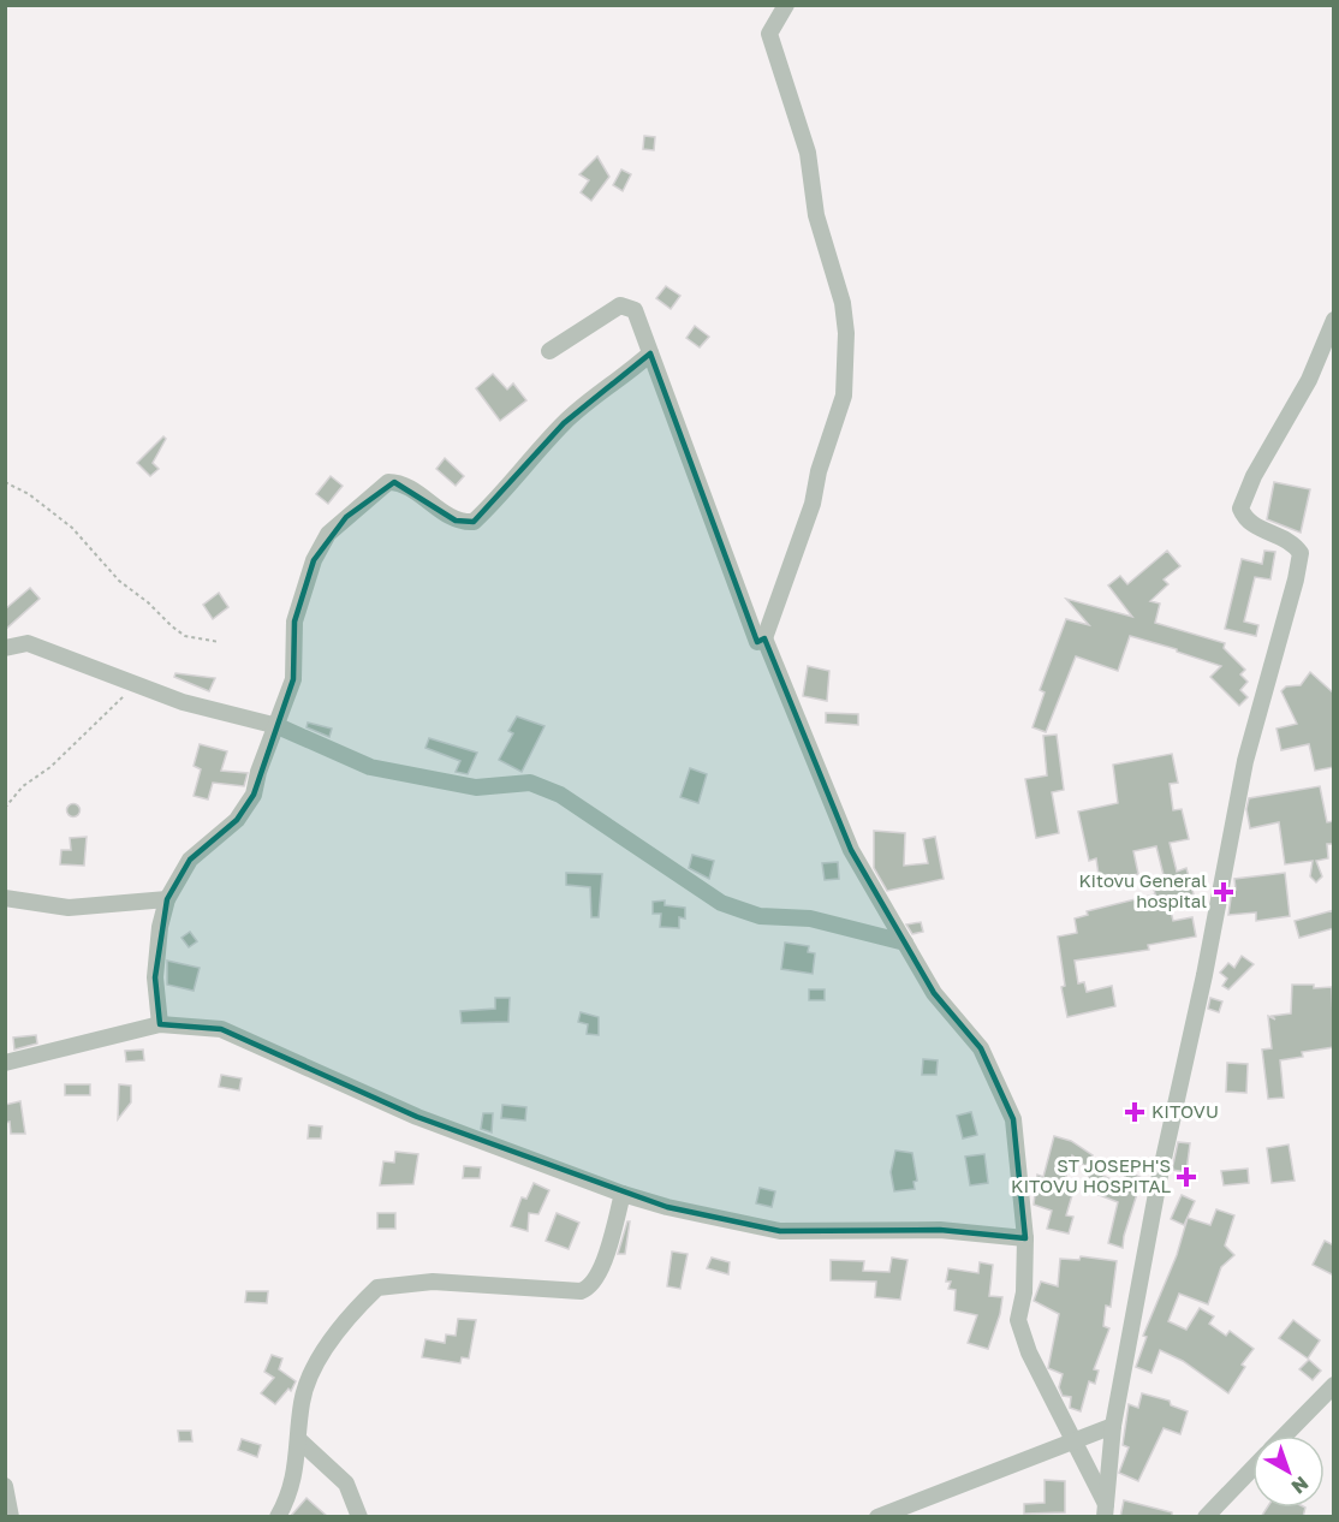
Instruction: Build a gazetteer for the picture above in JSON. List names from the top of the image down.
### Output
{
  "places": {
    "health": ["Kitovu General hospital", "KITOVU", "ST JOSEPH'S KITOVU HOSPITAL"]
  },
  "north": "bottom right"
}
